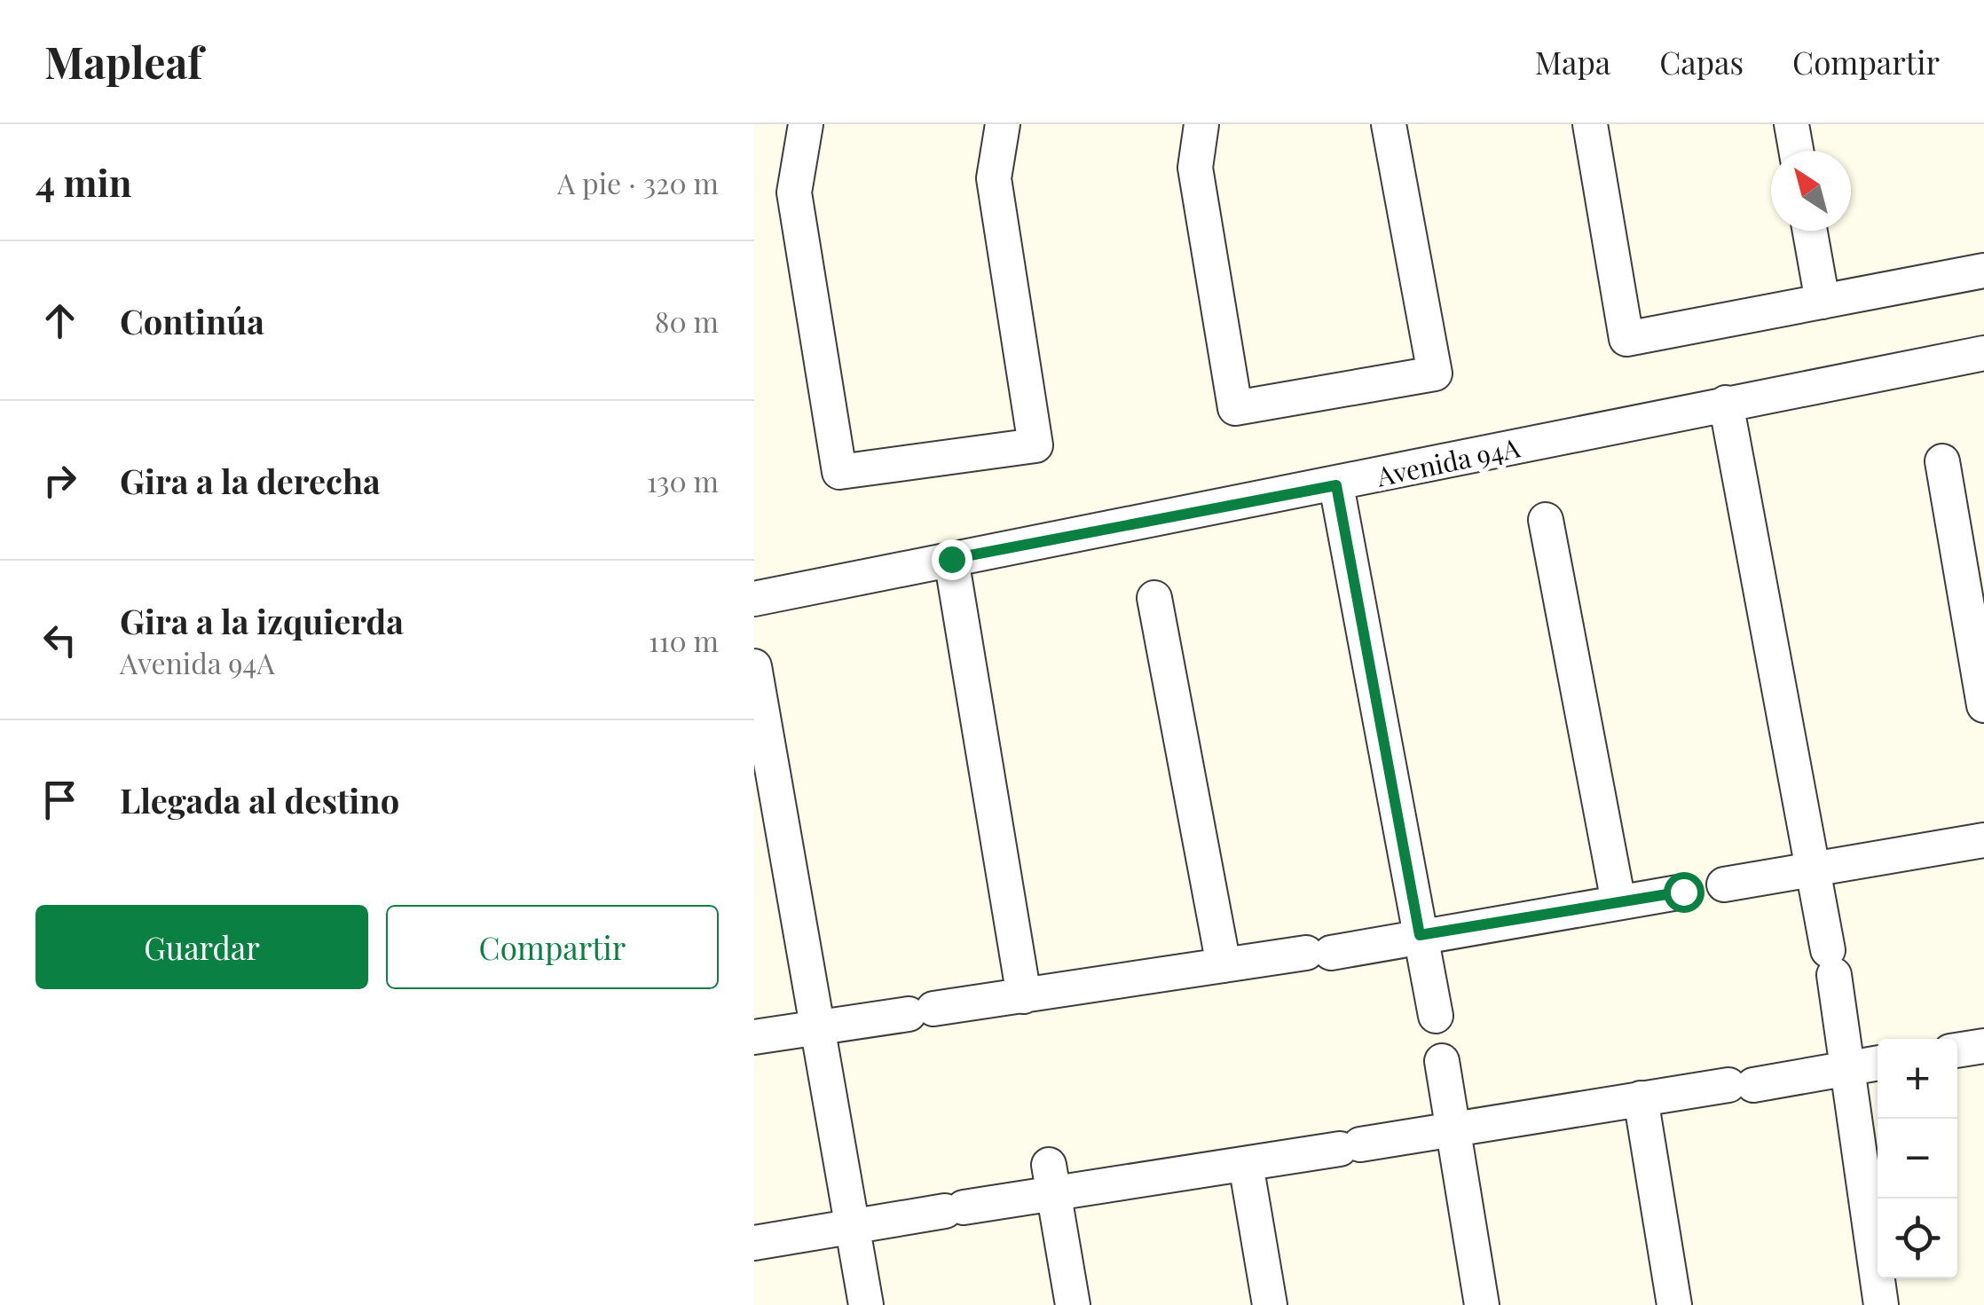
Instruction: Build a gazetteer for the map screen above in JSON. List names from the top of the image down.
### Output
{
  "streets": {
    "street": ["Avenida 94A"]
  },
  "north": "top left",
  "page": {
    "header": "Mapleaf",
    "nav": ["Mapa", "Capas", "Compartir"],
    "heading": ["4 min", "A pie · 320 m"],
    "list": [
      ["Continúa", "80 m"],
      ["Gira a la derecha", "130 m"],
      ["Gira a la izquierda", "Avenida 94A", "110 m"],
      "Llegada al destino"
    ],
    "buttons": ["Guardar", "Compartir"],
    "map_buttons": ["+", "−"]
  }
}
